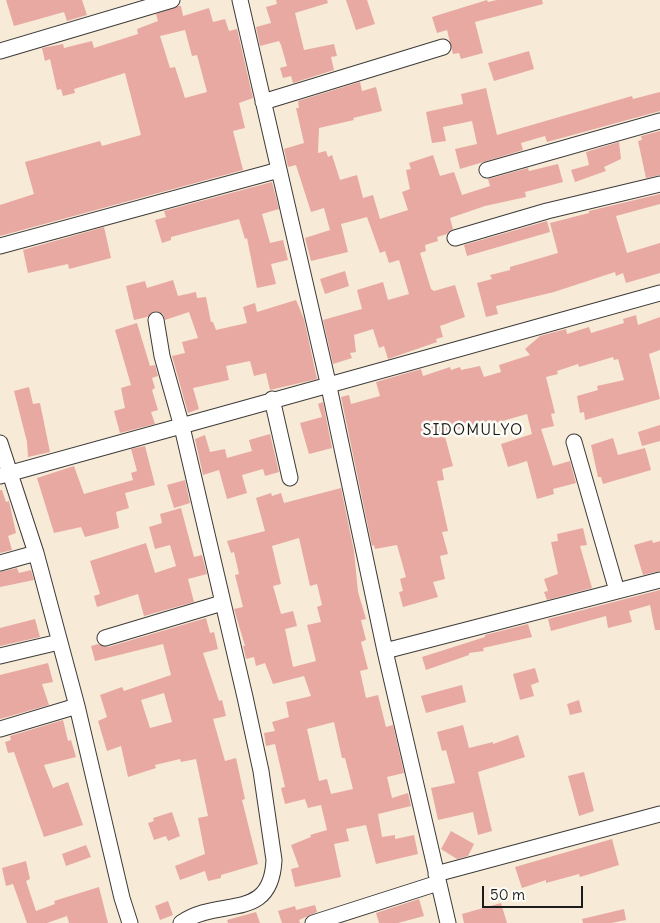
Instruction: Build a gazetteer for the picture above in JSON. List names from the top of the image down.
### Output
{
  "districts": ["SIDOMULYO"],
  "scale_bar": "50 m"
}
